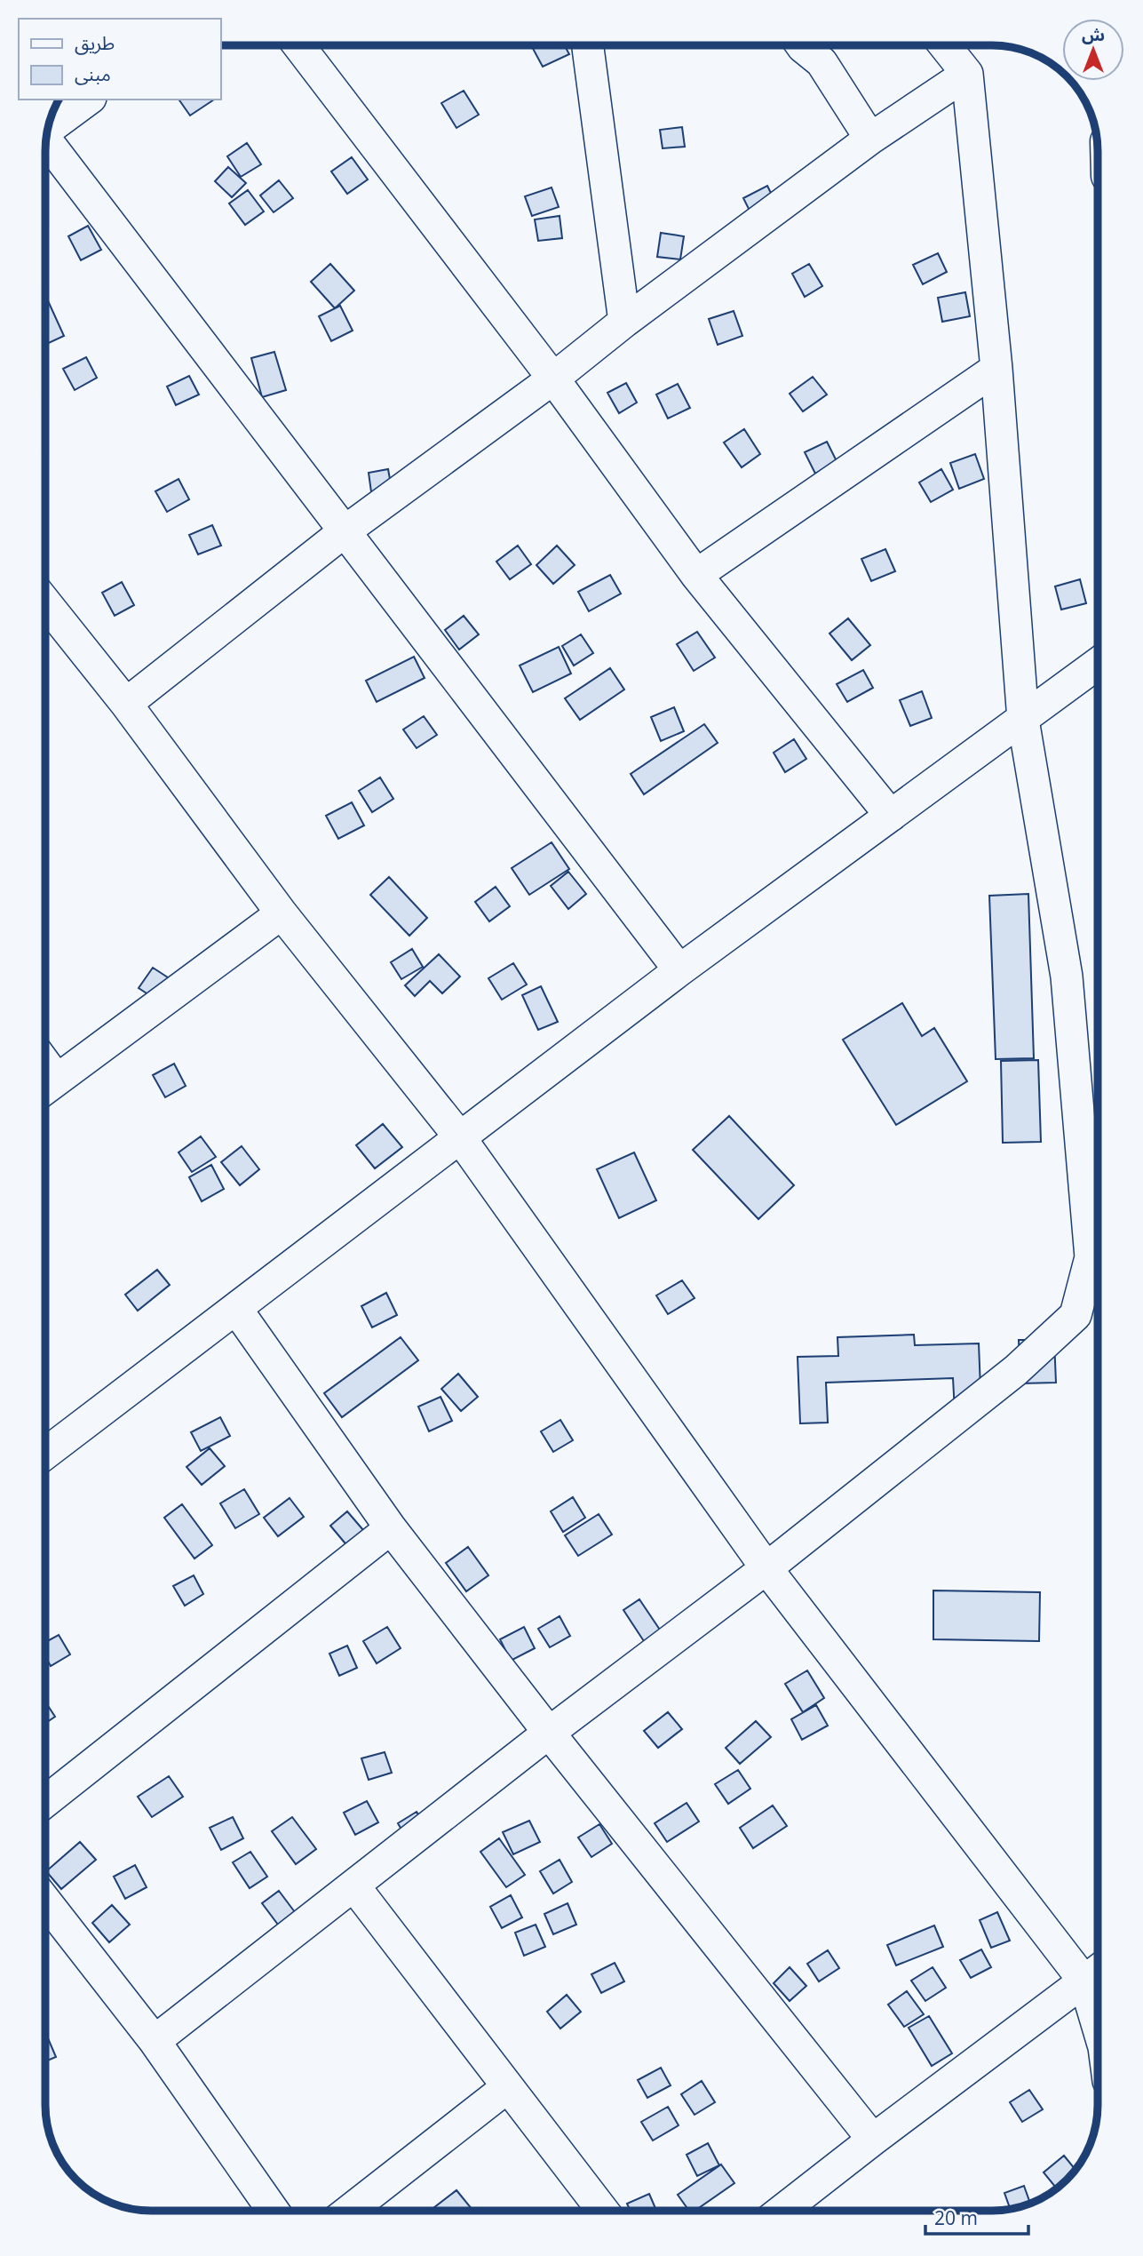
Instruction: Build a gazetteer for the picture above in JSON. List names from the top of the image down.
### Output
{
  "legend": ["طريق", "مبنى"],
  "scale_bar": "20 m",
  "north": "top"
}
